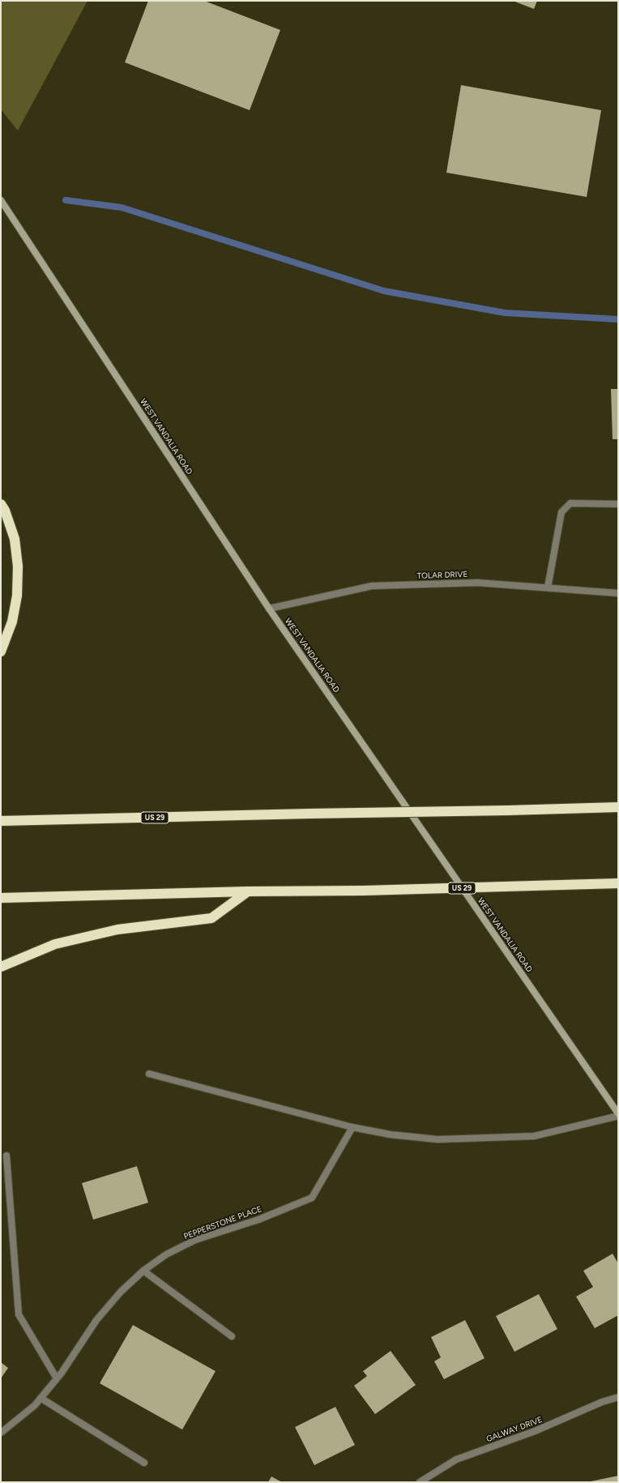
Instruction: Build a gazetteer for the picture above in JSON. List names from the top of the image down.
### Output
{
  "streets": {
    "highway": ["US 29"],
    "main road": ["WEST VANDALIA ROAD"],
    "street": ["TOLAR DRIVE", "PEPPERSTONE PLACE", "GALWAY DRIVE"]
  },
  "crossings": [
    ["WEST VANDALIA ROAD", "TOLAR DRIVE"]
  ]
}
